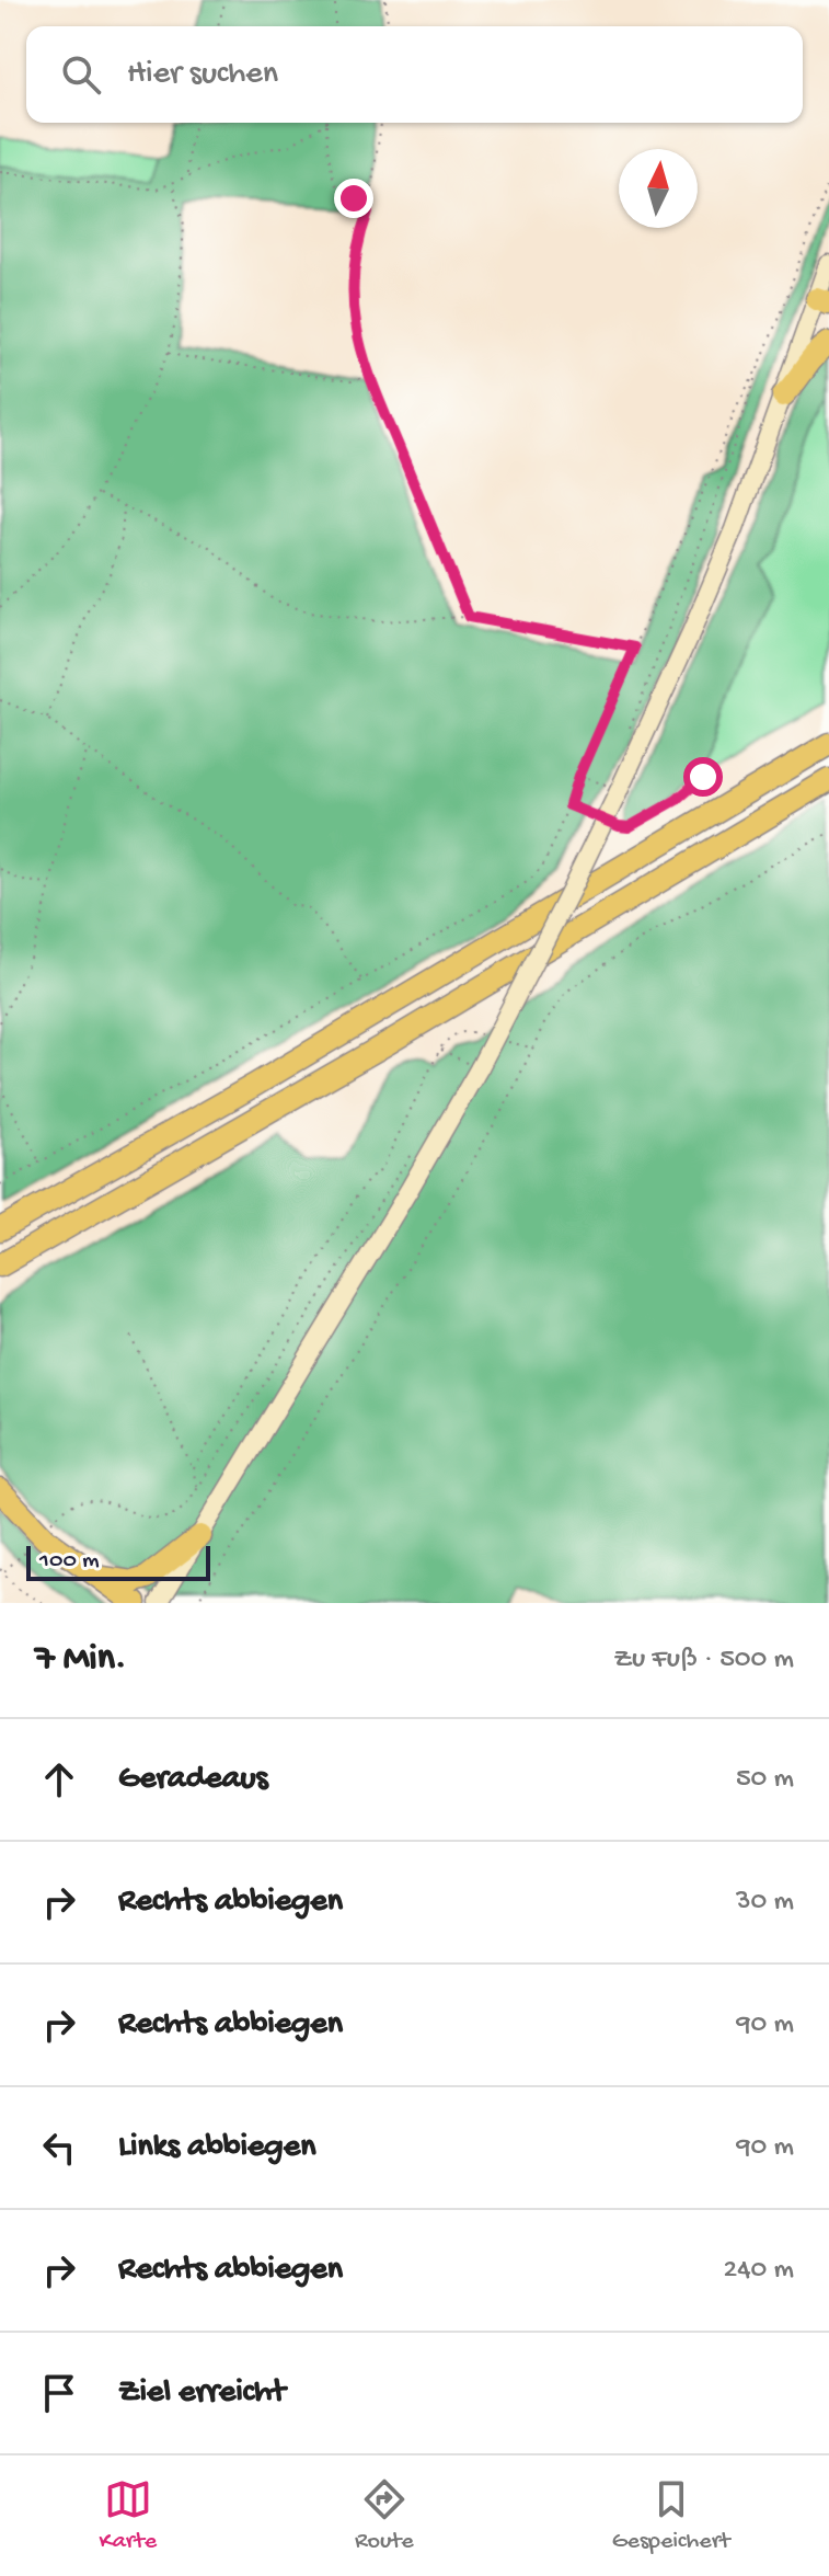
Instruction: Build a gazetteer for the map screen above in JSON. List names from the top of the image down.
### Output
{
  "scale_bar": "100 m",
  "north": "top",
  "page": {
    "search": "Hier suchen",
    "scale": "100 m",
    "heading": ["7 Min.", "Zu Fuß · 500 m"],
    "list": [
      ["Geradeaus", "50 m"],
      ["Rechts abbiegen", "30 m"],
      ["Rechts abbiegen", "90 m"],
      ["Links abbiegen", "90 m"],
      ["Rechts abbiegen", "240 m"],
      "Ziel erreicht"
    ],
    "nav": ["Karte", "Route", "Gespeichert"]
  }
}
